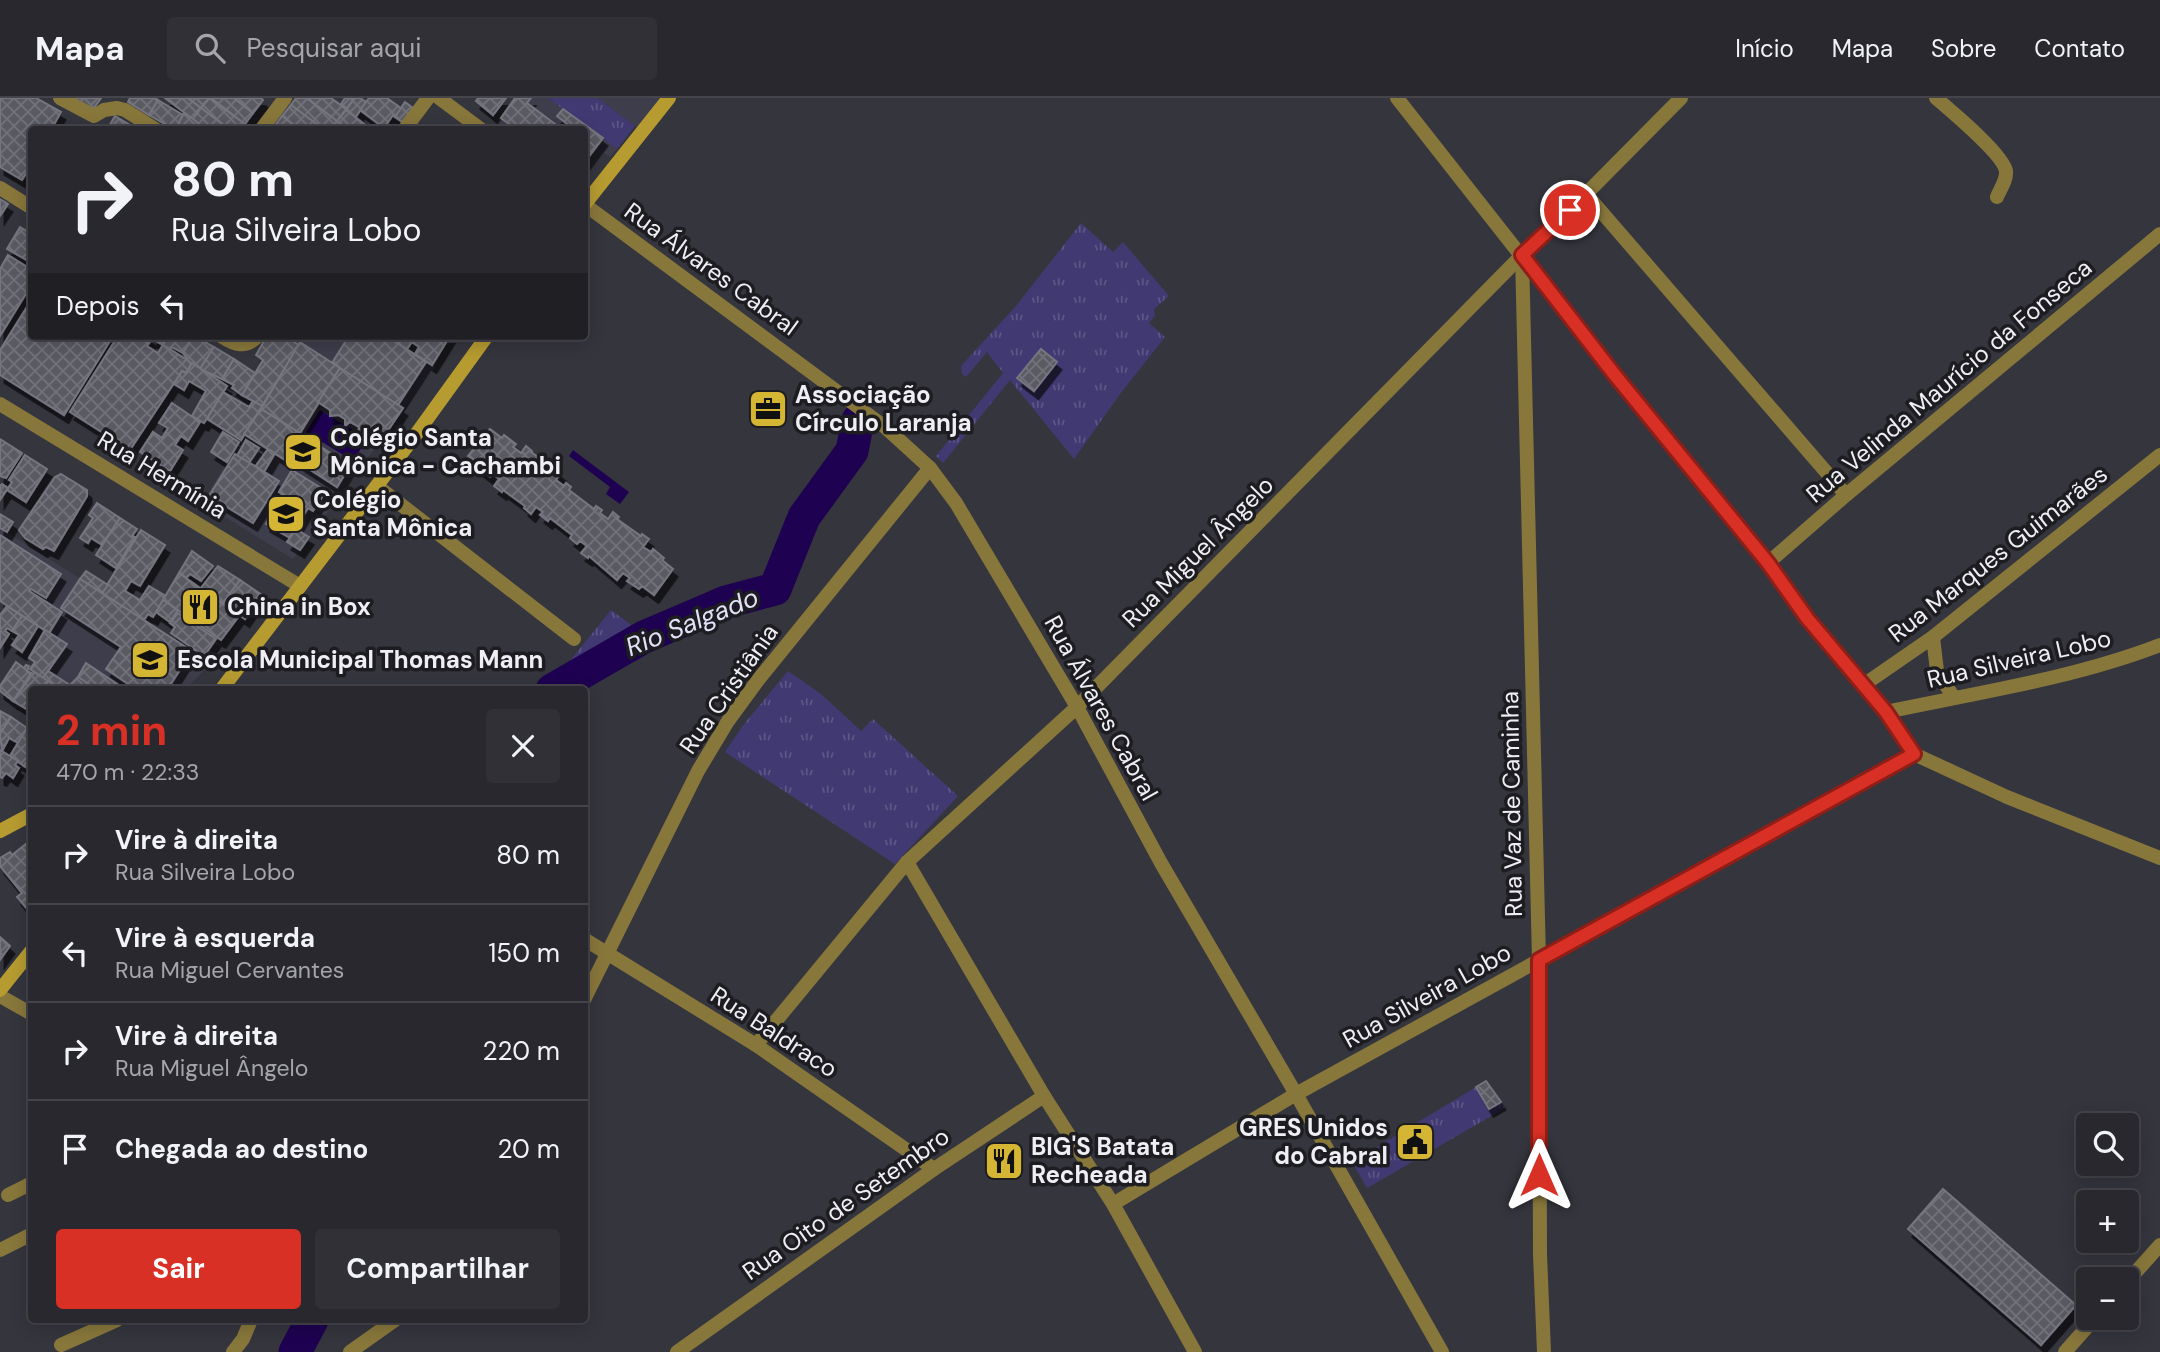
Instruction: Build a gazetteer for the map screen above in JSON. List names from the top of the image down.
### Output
{
  "streets": {
    "street": [
      "Rua Álvares Cabral",
      "Rua Velinda Maurício da Fonseca",
      "Rua Hermínia",
      "Rua Miguel Ângelo",
      "Rua Marques Guimarães",
      "Rua Silveira Lobo",
      "Rua Cristiânia",
      "Rua Vaz de Caminha",
      "Rua Baldraco",
      "Rua Oito de Setembro"
    ]
  },
  "crossings": [
    ["Rua Álvares Cabral", "Rua Miguel Ângelo"],
    ["Rua Álvares Cabral", "Rua Silveira Lobo"],
    ["Rua Álvares Cabral", "Rua Cristiânia"],
    ["Rua Miguel Ângelo", "Rua Vaz de Caminha"],
    ["Rua Miguel Ângelo", "Rua Baldraco"],
    ["Rua Silveira Lobo", "Rua Vaz de Caminha"],
    ["Rua Cristiânia", "Rua Baldraco"],
    ["Rua Baldraco", "Rua Oito de Setembro"]
  ],
  "water": ["Rio Salgado"],
  "places": {
    "office": ["Associação Círculo Laranja"],
    "school or university": ["Colégio Santa Mônica - Cachambi", "Colégio Santa Mônica", "Escola Municipal Thomas Mann"],
    "restaurant": ["China in Box", "BIG'S Batata Recheada"],
    "public building": ["GRES Unidos do Cabral"]
  },
  "page": {
    "header": "Mapa",
    "search": "Pesquisar aqui",
    "nav": [
      "Início",
      "Mapa",
      "Sobre",
      "Contato"
    ],
    "turn": ["80 m", "Rua Silveira Lobo"],
    "then": "Depois",
    "heading": ["2 min", "470 m · 22:33"],
    "list": [
      {
        "name": "Vire à direita",
        "note": "Rua Silveira Lobo",
        "value": "80 m"
      },
      {
        "name": "Vire à esquerda",
        "note": "Rua Miguel Cervantes",
        "value": "150 m"
      },
      {
        "name": "Vire à direita",
        "note": "Rua Miguel Ângelo",
        "value": "220 m"
      },
      {
        "name": "Chegada ao destino",
        "value": "20 m"
      }
    ],
    "map_buttons": ["+", "−"],
    "buttons": ["Sair", "Compartilhar"]
  }
}
